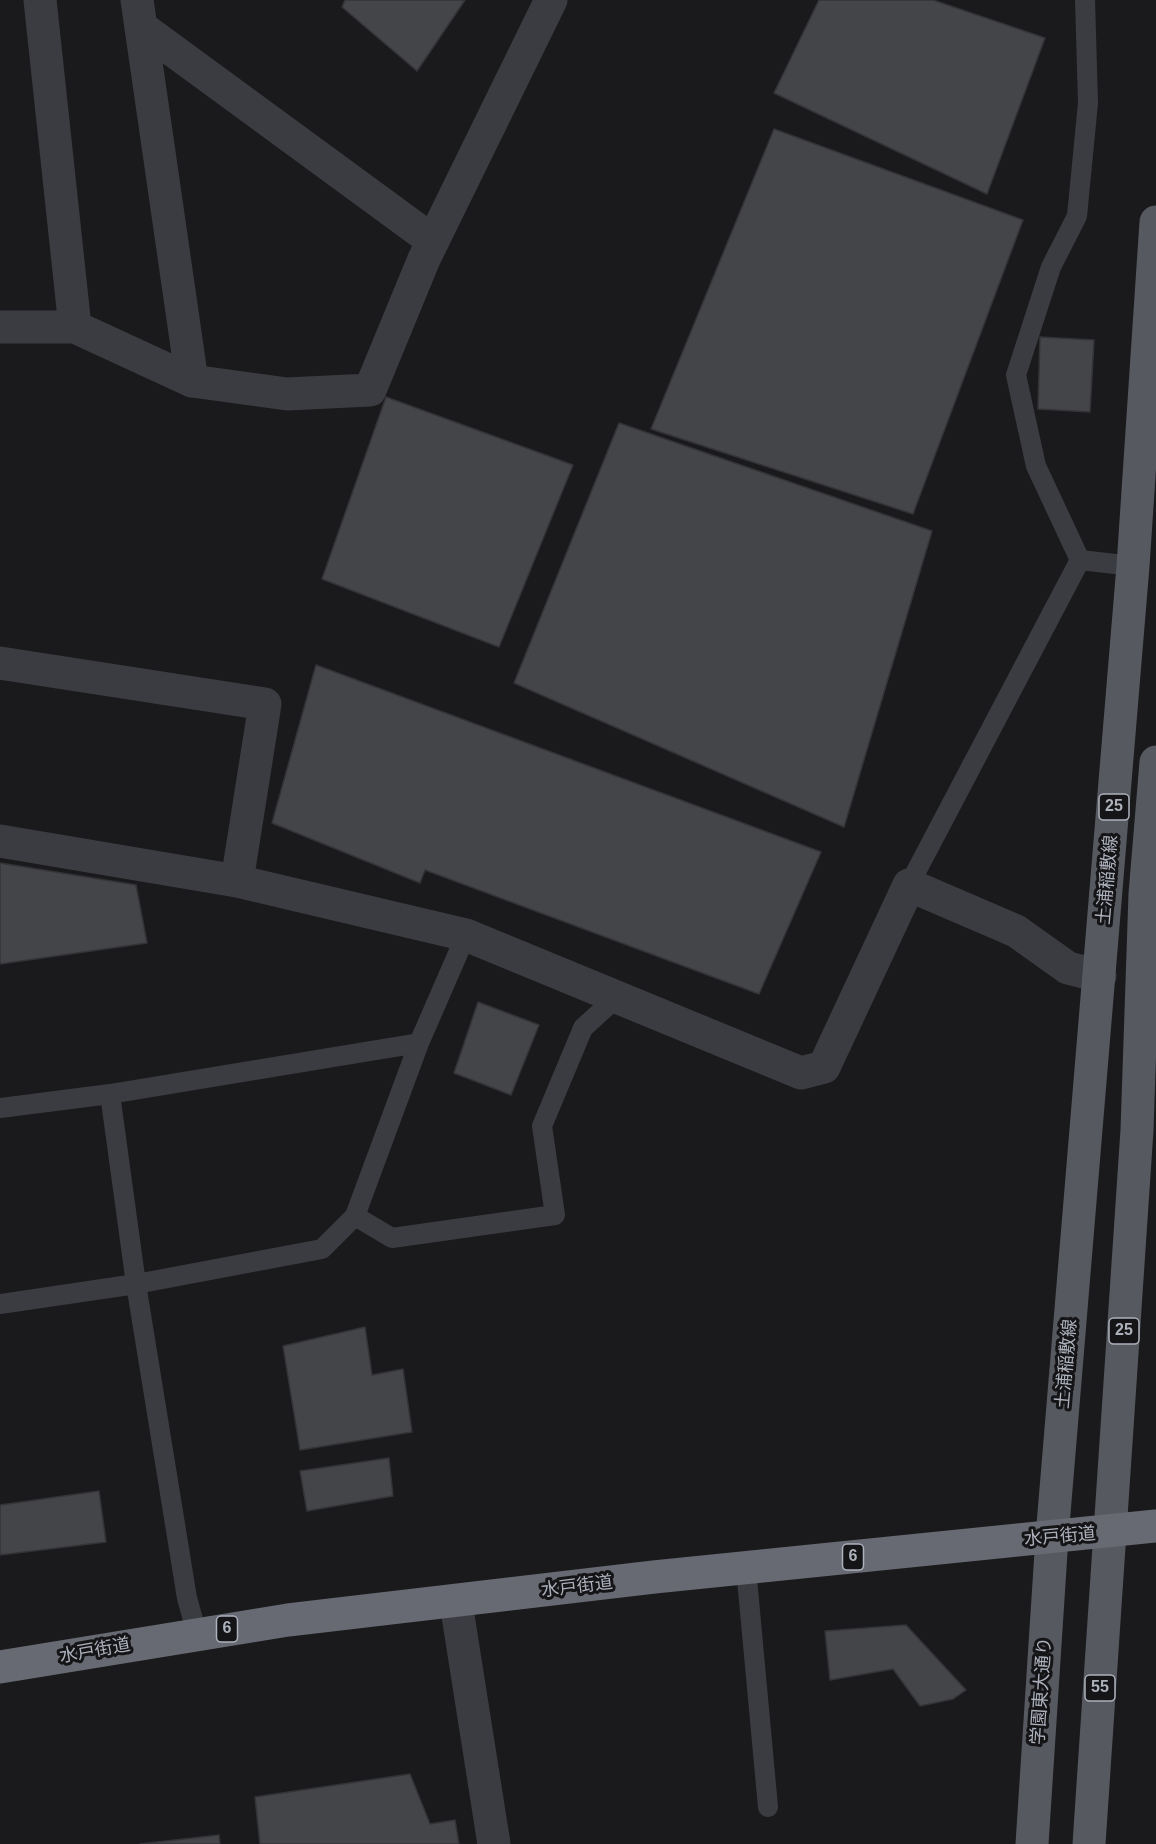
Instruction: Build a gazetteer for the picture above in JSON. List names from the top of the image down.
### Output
{
  "streets": {
    "highway": ["水戸街道", "6"],
    "main road": [
      "25",
      "土浦稲敷線",
      "55",
      "学園東大通り"
    ]
  },
  "crossings": [
    ["土浦稲敷線", "水戸街道"],
    ["土浦稲敷線", "55"],
    ["土浦稲敷線", "学園東大通り"],
    ["水戸街道", "55"],
    ["水戸街道", "学園東大通り"]
  ]
}
